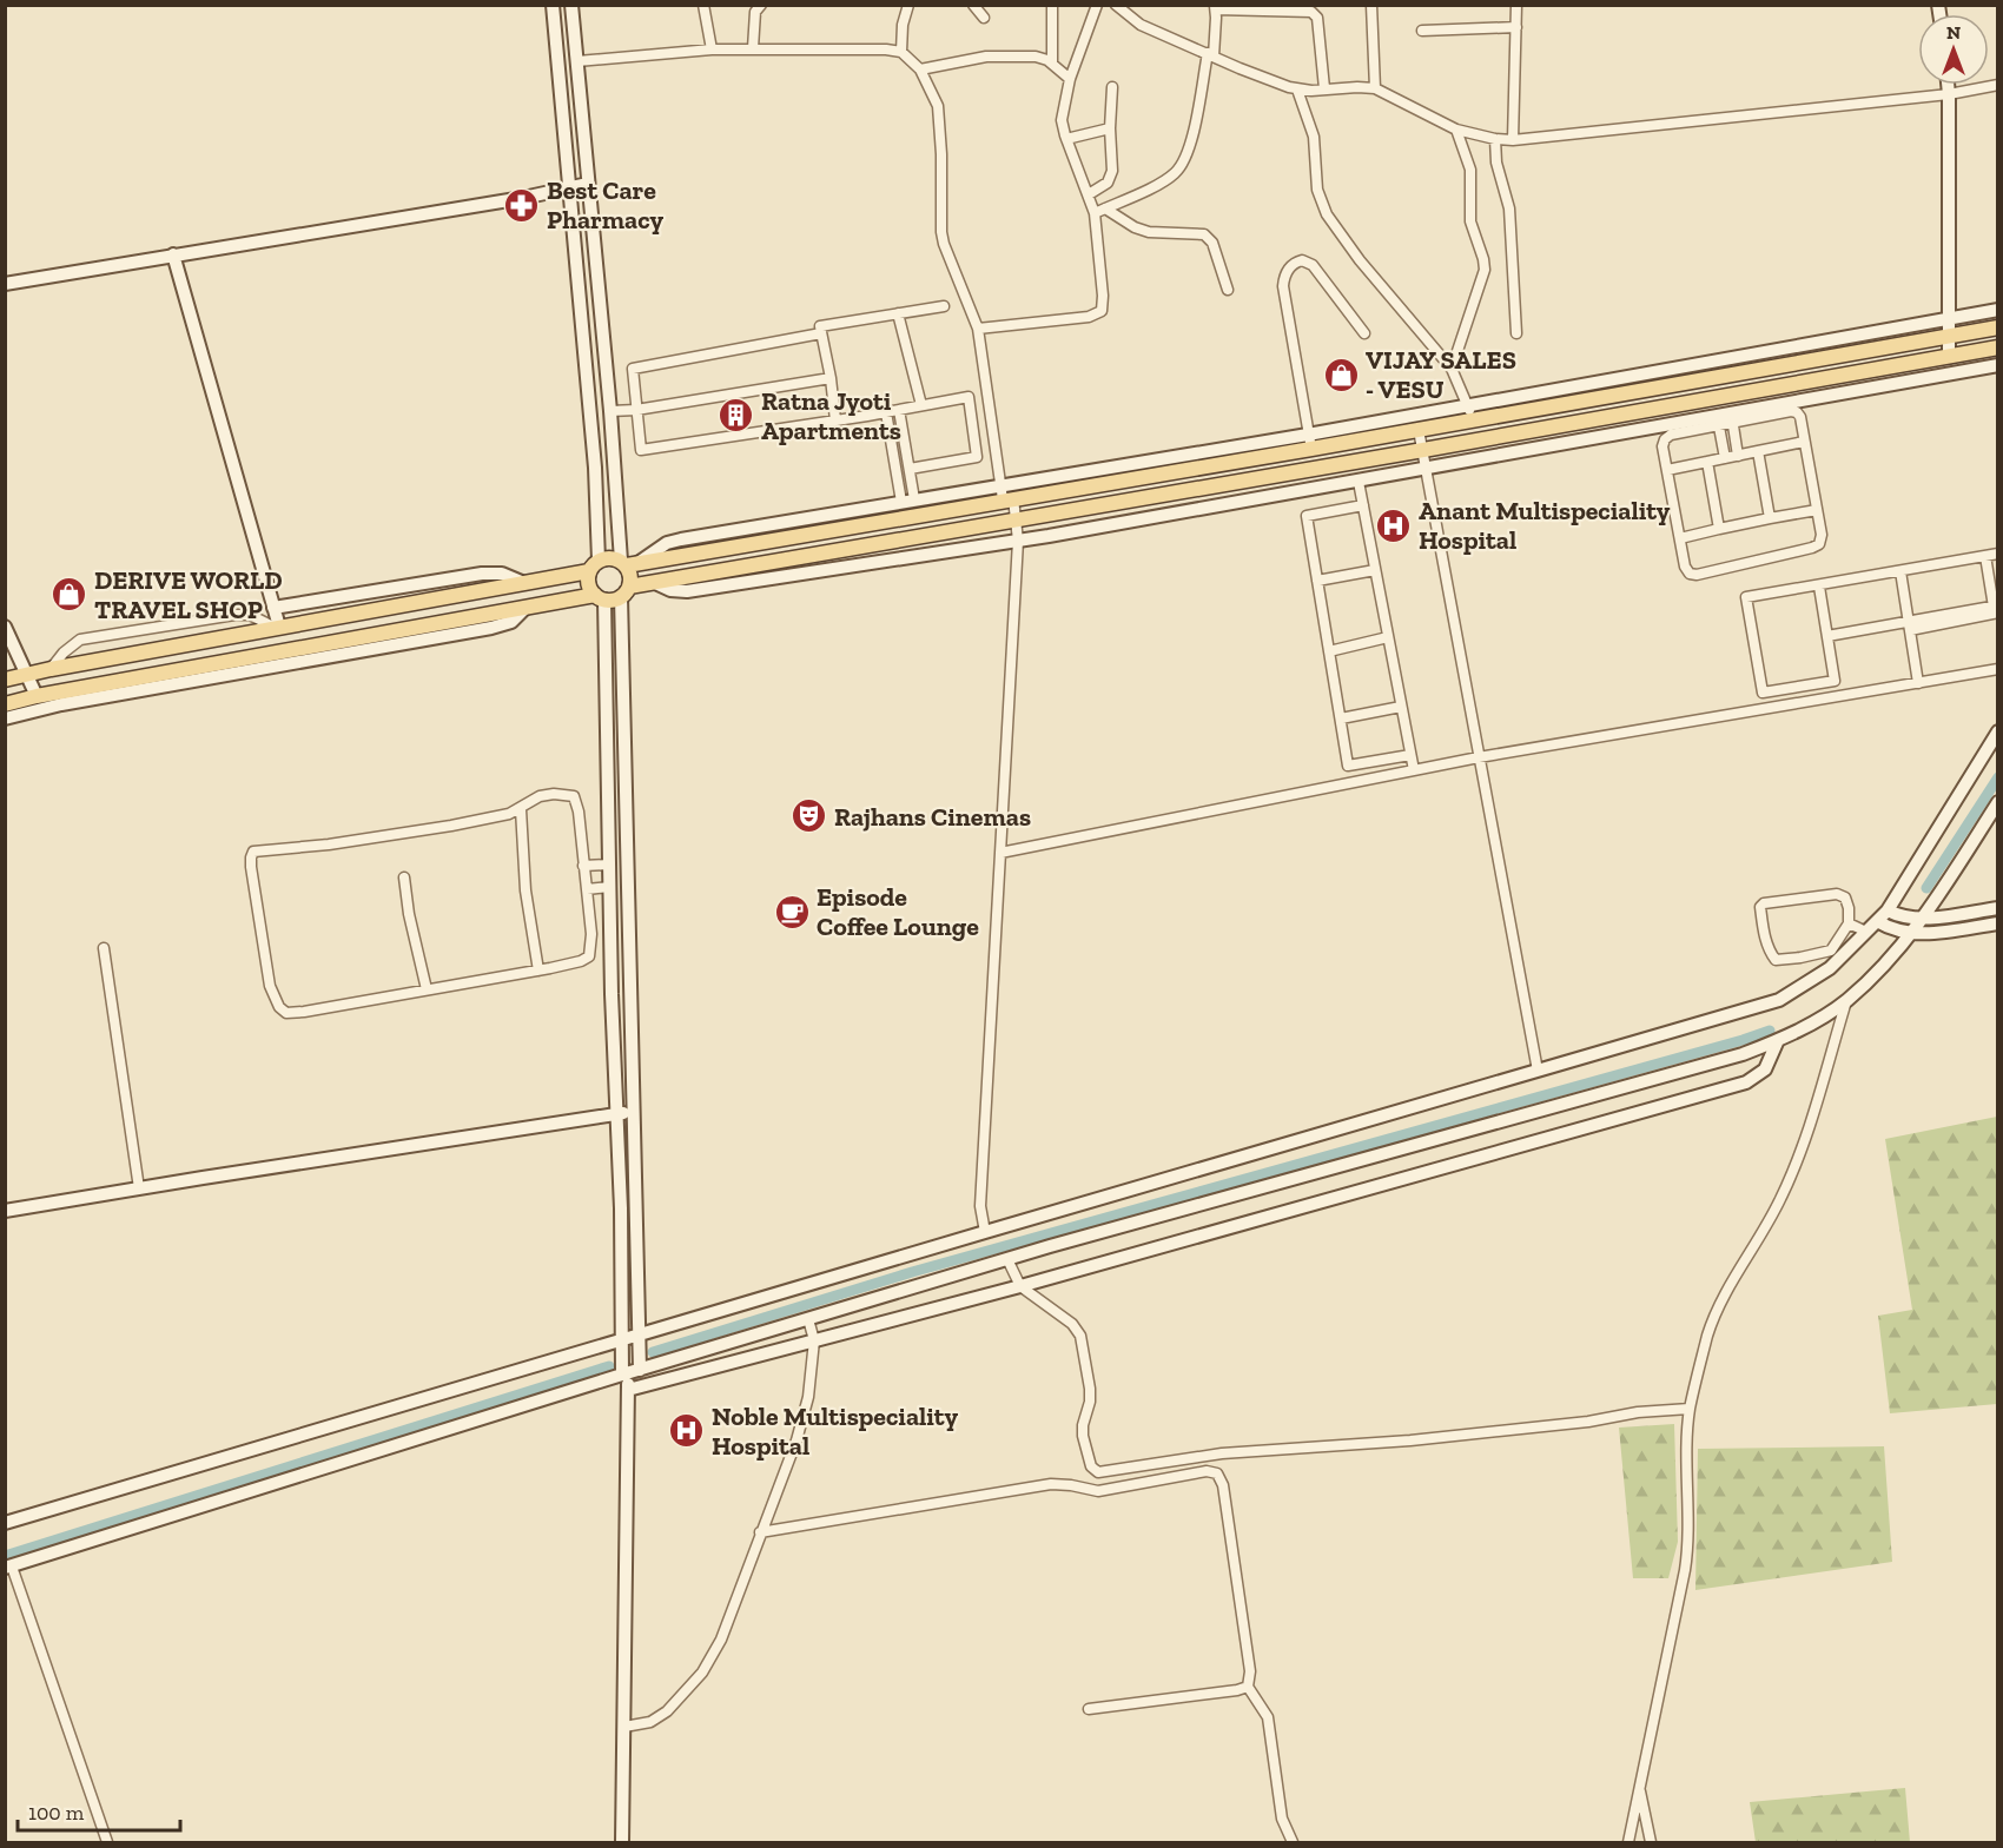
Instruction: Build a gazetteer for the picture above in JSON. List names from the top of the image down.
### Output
{
  "places": {
    "pharmacy": ["Best Care Pharmacy"],
    "shop": ["VIJAY SALES - VESU", "DERIVE WORLD TRAVEL SHOP"],
    "building": ["Ratna Jyoti Apartments"],
    "hospital": ["Anant Multispeciality Hospital", "Noble Multispeciality Hospital"],
    "theatre": ["Rajhans Cinemas"],
    "cafe": ["Episode Coffee Lounge"]
  },
  "scale_bar": "100 m",
  "north": "top"
}
